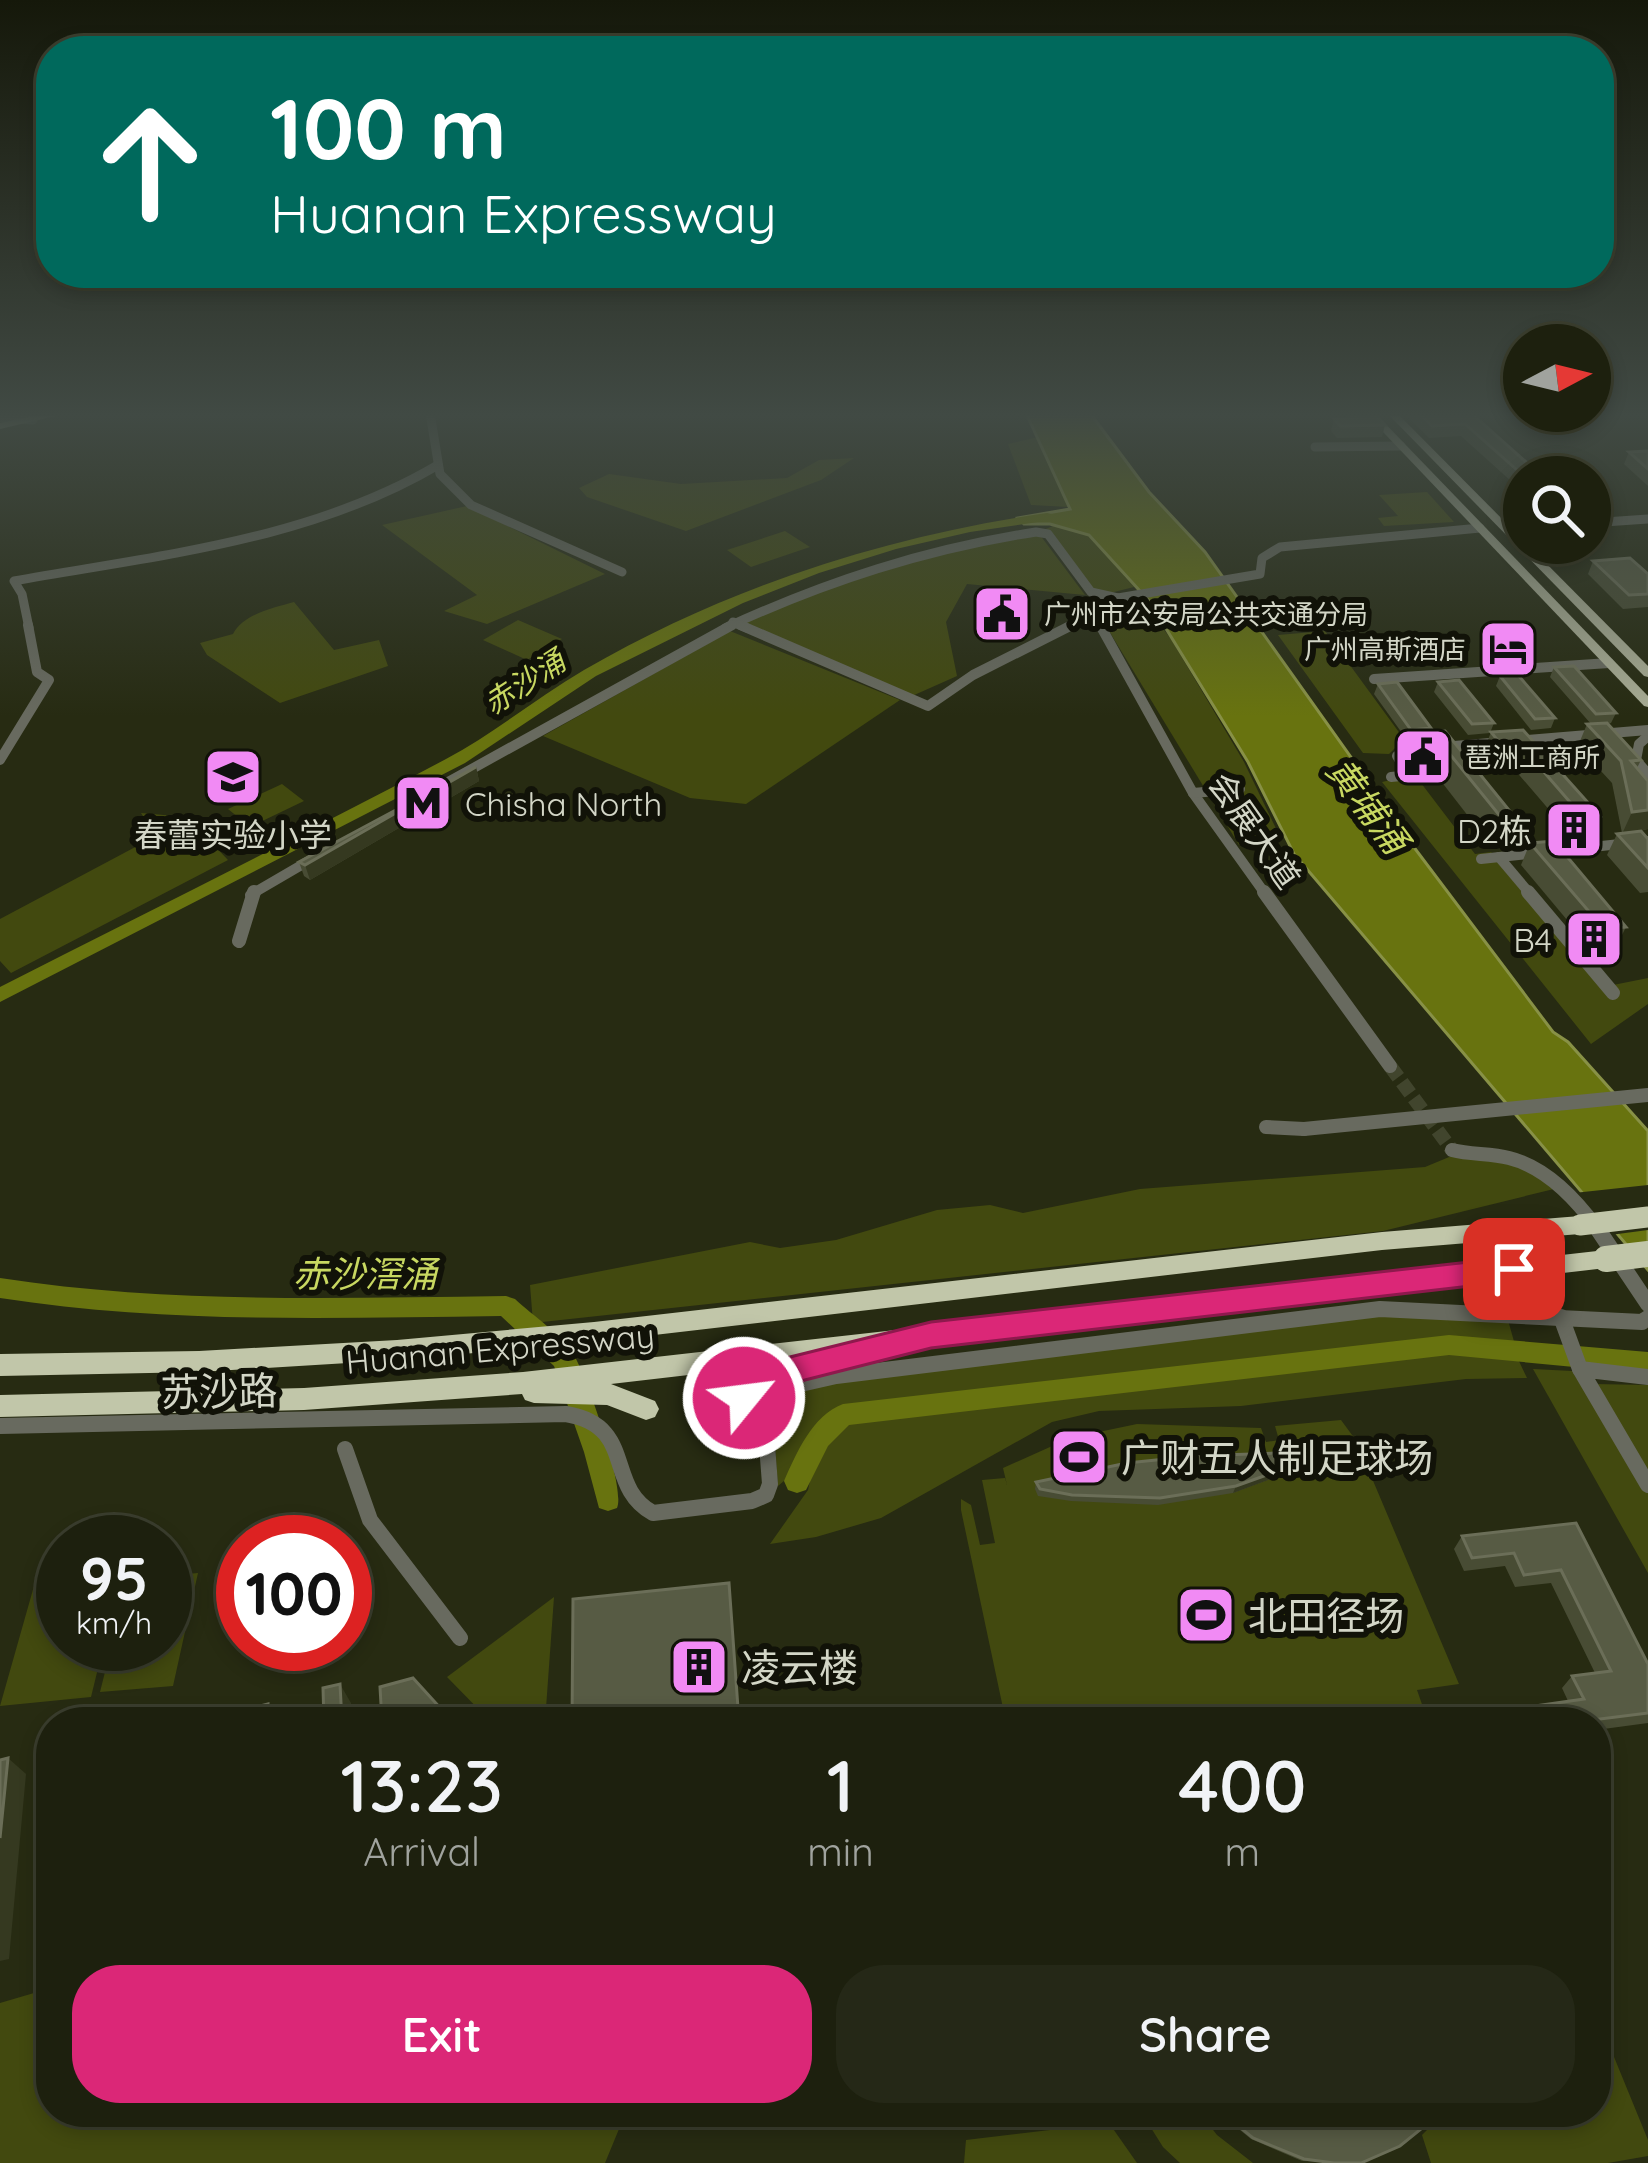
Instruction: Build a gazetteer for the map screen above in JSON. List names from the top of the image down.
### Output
{
  "streets": {
    "highway": ["Huanan Expressway"],
    "street": ["会展大道", "苏沙路"]
  },
  "water": ["赤沙涌", "黄埔涌", "赤沙滘涌"],
  "places": {
    "public building": ["广州市公安局公共交通分局", "琶洲工商所"],
    "hotel": ["广州高斯酒店"],
    "school or university": ["春蕾实验小学"],
    "metro station": ["Chisha North"],
    "building": ["D2栋", "B4", "凌云楼"],
    "sports": ["广财五人制足球场", "北田径场"]
  },
  "north": "right",
  "page": {
    "turn": ["100 m", "Huanan Expressway"],
    "speed": "95 km/h",
    "limit": "100",
    "eta": [
      "13:23",
      "Arrival",
      "1",
      "min",
      "400",
      "m"
    ],
    "buttons": ["Exit", "Share"]
  }
}
